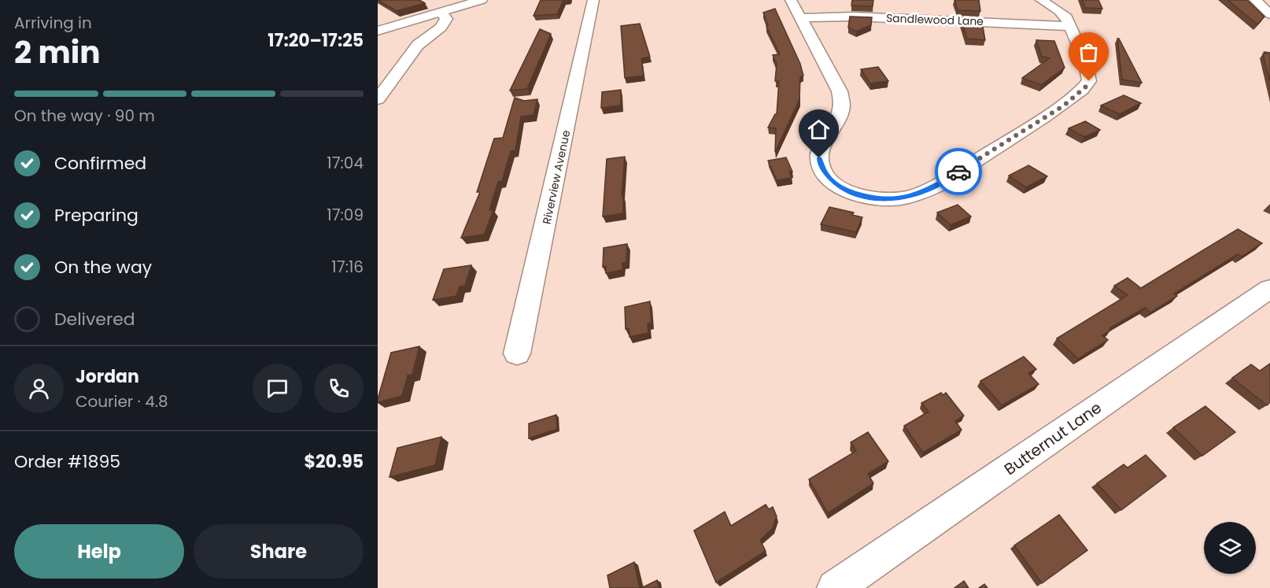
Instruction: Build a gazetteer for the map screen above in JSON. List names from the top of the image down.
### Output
{
  "streets": {
    "street": ["Sandlewood Lane", "Riverview Avenue", "Butternut Lane"]
  },
  "page": {
    "heading": ["2 min", "Arriving in", "17:20–17:25"],
    "panel": [
      "Jordan",
      "Courier · 4.8",
      "Order #1895",
      "$20.95"
    ],
    "bar": "On the way · 90 m",
    "list": [
      ["Confirmed", "17:04"],
      ["Preparing", "17:09"],
      ["On the way", "17:16"],
      "Delivered"
    ],
    "buttons": ["Help", "Share"]
  }
}
